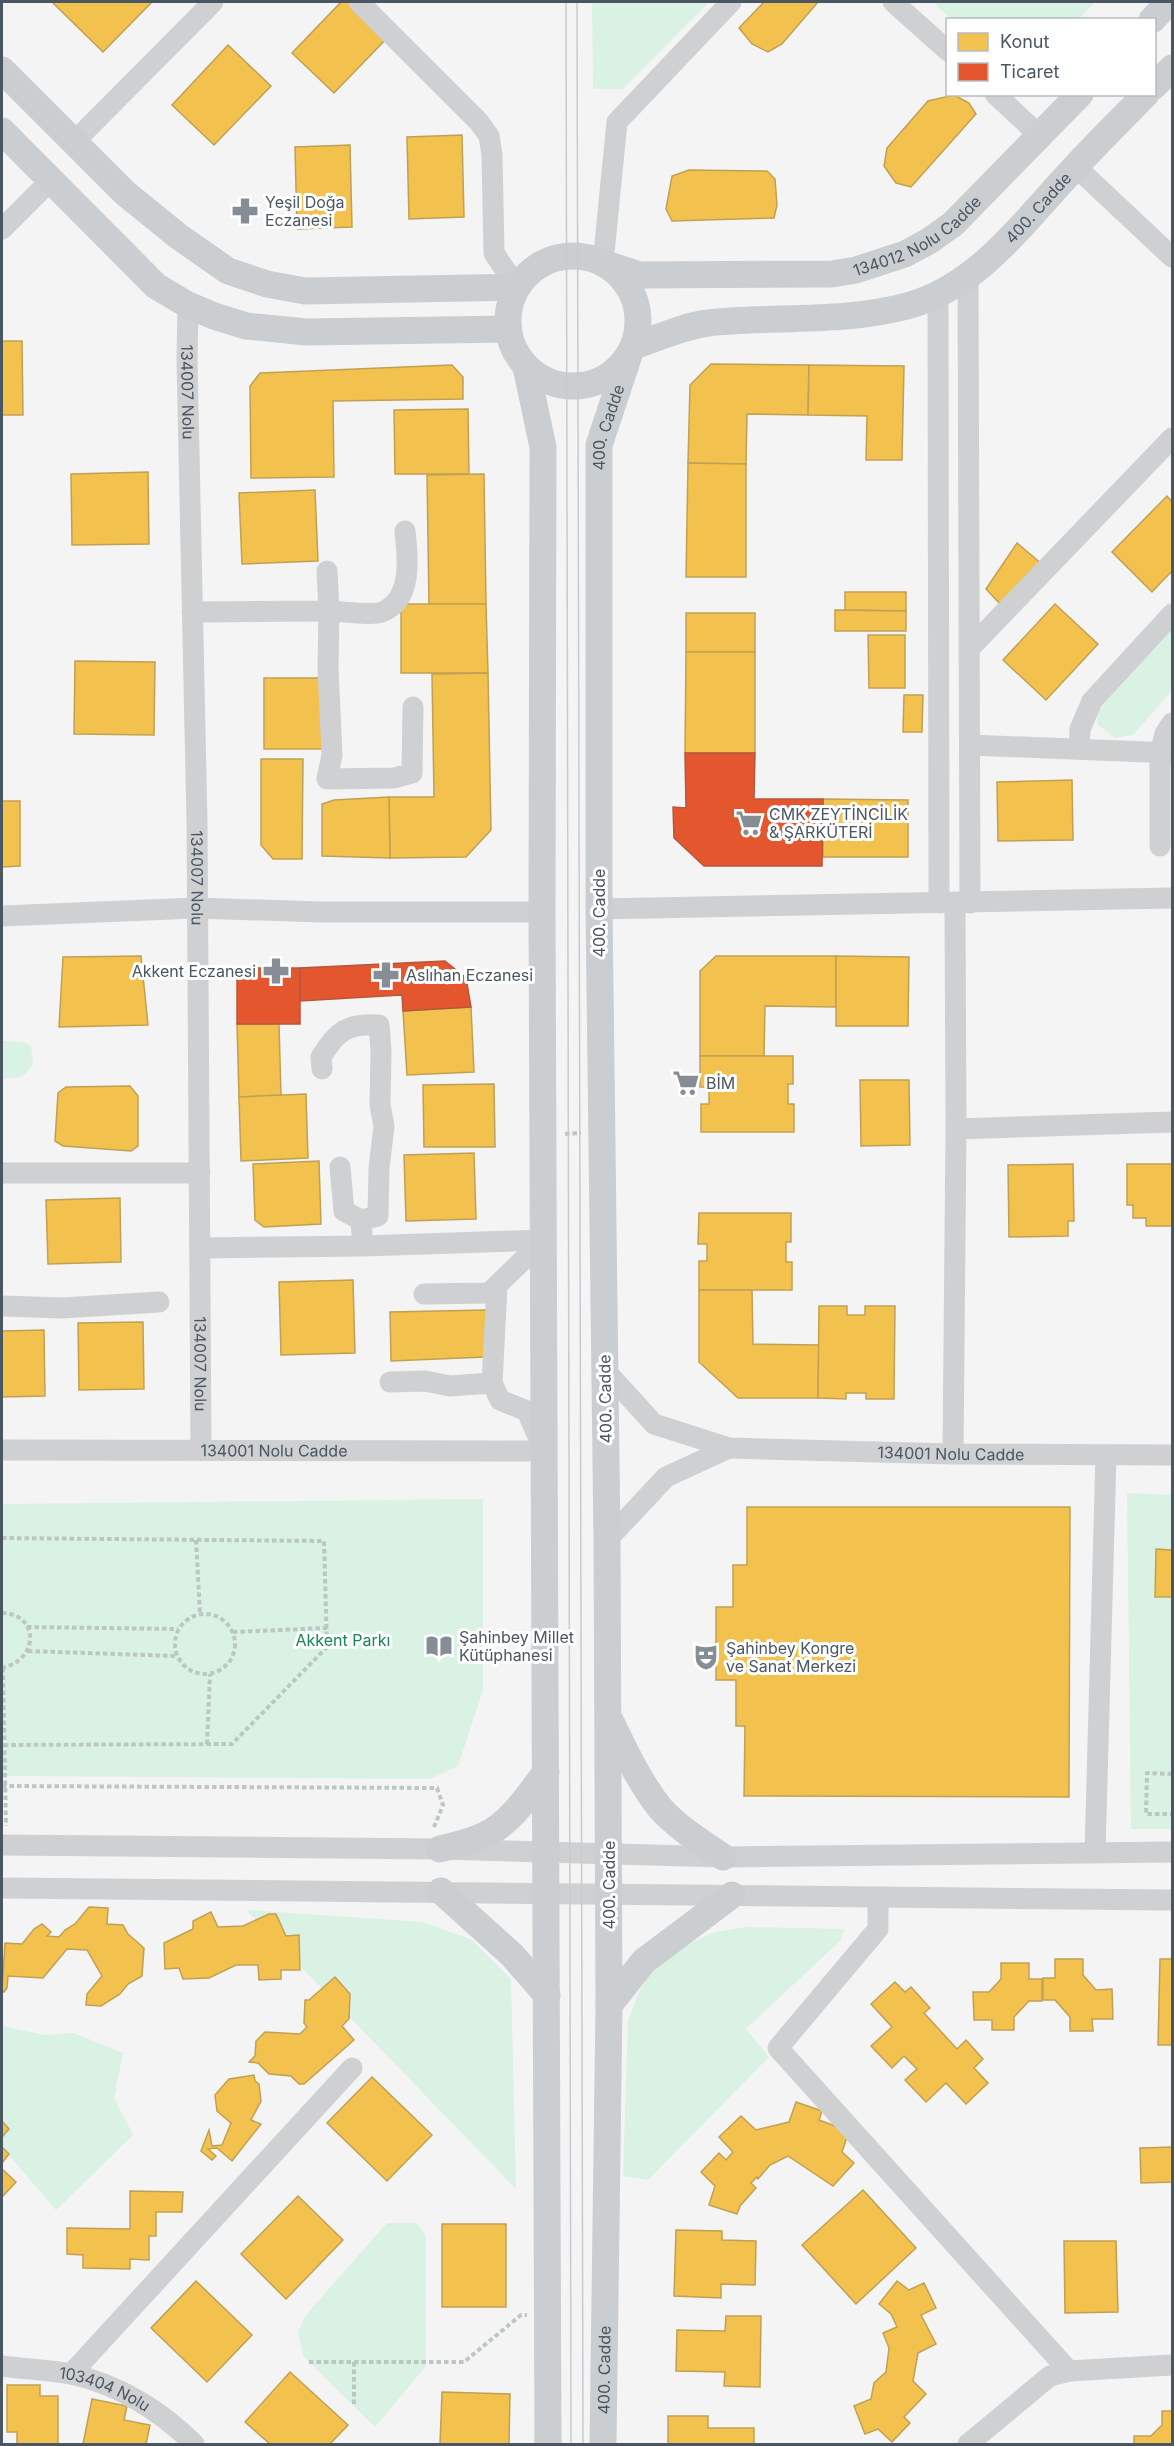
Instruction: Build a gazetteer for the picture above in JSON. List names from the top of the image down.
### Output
{
  "streets": {
    "main road": ["400. Cadde", "134012 Nolu Cadde"],
    "street": ["134007 Nolu", "134001 Nolu Cadde", "103404 Nolu"]
  },
  "crossings": [
    ["400. Cadde", "134012 Nolu Cadde"],
    ["400. Cadde", "134001 Nolu Cadde"],
    ["134007 Nolu", "134001 Nolu Cadde"]
  ],
  "parks": ["Akkent Parkı"],
  "places": {
    "pharmacy": ["Yeşil Doğa Eczanesi", "Akkent Eczanesi", "Aslıhan Eczanesi"],
    "supermarket": ["CMK ZEYTİNCİLİK & ŞARKÜTERİ", "BİM"],
    "library": ["Şahinbey Millet Kütüphanesi"],
    "theatre": ["Şahinbey Kongre ve Sanat Merkezi"]
  },
  "legend": ["Konut", "Ticaret"]
}
